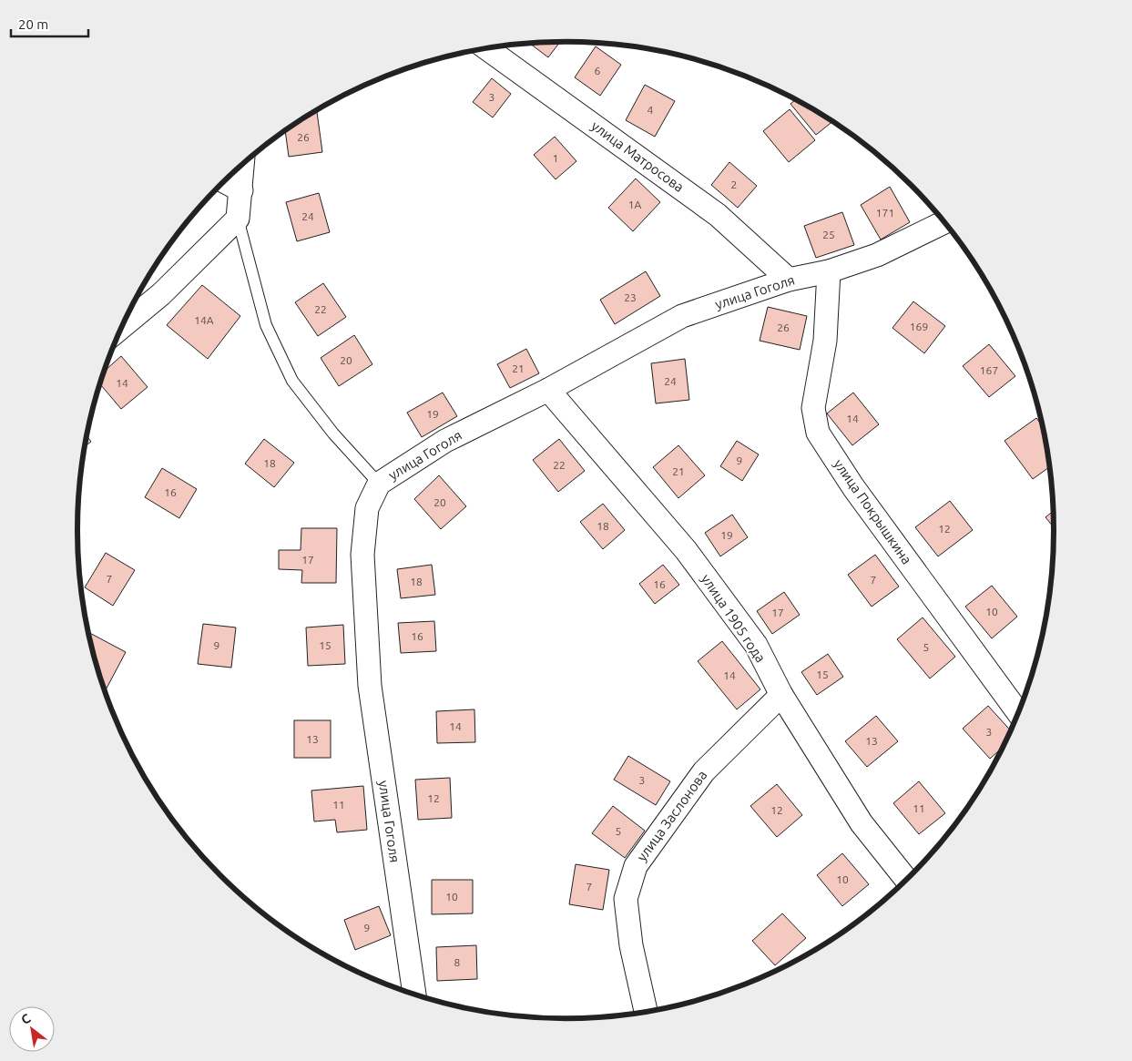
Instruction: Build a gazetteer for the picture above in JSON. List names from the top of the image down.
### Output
{
  "streets": {
    "street": [
      "улица Матросова",
      "улица Гоголя",
      "улица Покрышкина",
      "улица 1905 года",
      "улица Заслонова"
    ]
  },
  "crossings": [
    ["улица Матросова", "улица Гоголя"],
    ["улица Гоголя", "улица Покрышкина"],
    ["улица Гоголя", "улица 1905 года"],
    ["улица 1905 года", "улица Заслонова"]
  ],
  "house_numbers": [
    "6",
    "3",
    "4",
    "26",
    "1",
    "2",
    "1А",
    "171",
    "24",
    "25",
    "23",
    "22",
    "14А",
    "169",
    "26",
    "20",
    "21",
    "167",
    "24",
    "14",
    "19",
    "14",
    "9",
    "18",
    "22",
    "21",
    "16",
    "20",
    "18",
    "12",
    "19",
    "17",
    "7",
    "7",
    "18",
    "16",
    "10",
    "17",
    "16",
    "9",
    "15",
    "5",
    "15",
    "14",
    "14",
    "3",
    "13",
    "13",
    "3",
    "12",
    "11",
    "11",
    "12",
    "5",
    "10",
    "7",
    "10",
    "9",
    "8"
  ],
  "scale_bar": "20 m",
  "north": "top left"
}
